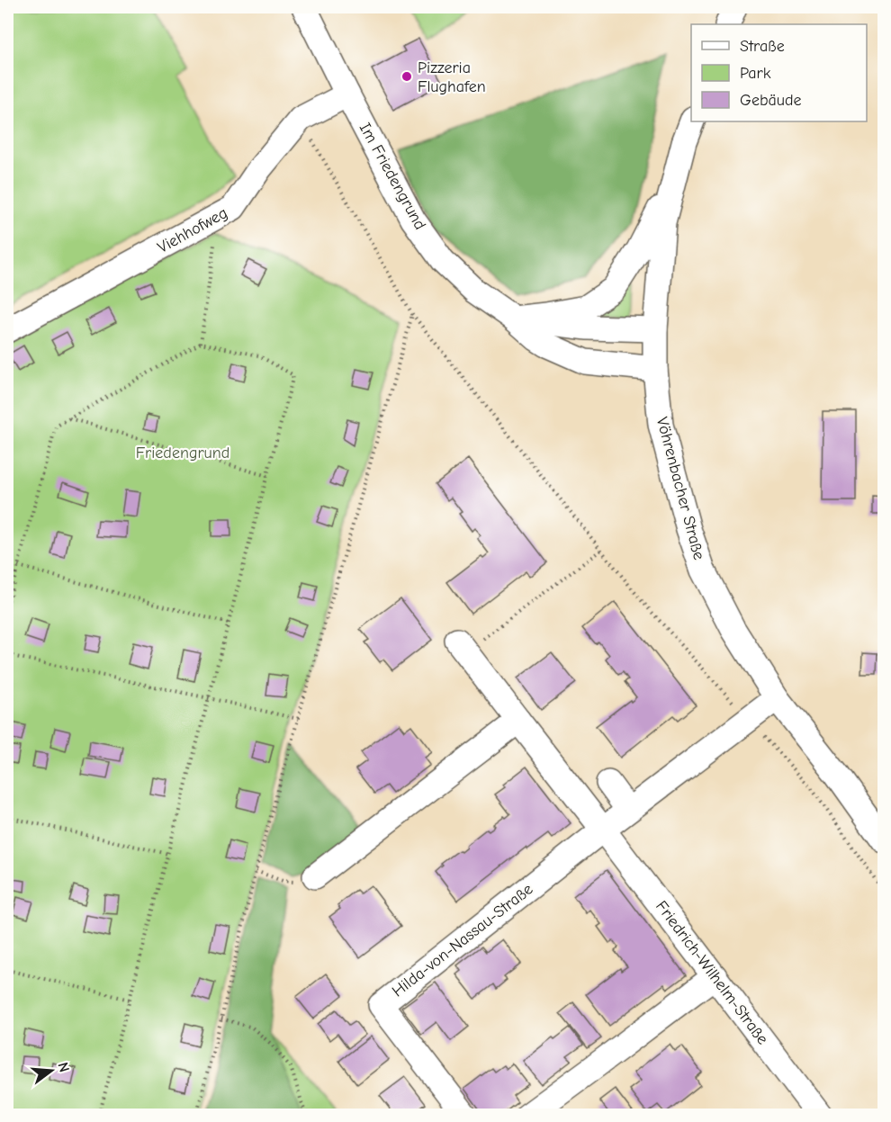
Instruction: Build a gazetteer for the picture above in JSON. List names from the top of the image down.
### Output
{
  "streets": {
    "street": [
      "Im Friedengrund",
      "Viehhofweg",
      "Vöhrenbacher Straße",
      "Hilda-von-Nassau-Straße",
      "Friedrich-Wilhelm-Straße"
    ]
  },
  "crossings": [
    ["Im Friedengrund", "Viehhofweg"],
    ["Im Friedengrund", "Vöhrenbacher Straße"],
    ["Hilda-von-Nassau-Straße", "Friedrich-Wilhelm-Straße"]
  ],
  "parks": ["Friedengrund"],
  "places": ["Pizzeria Flughafen"],
  "legend": ["Straße", "Park", "Gebäude"],
  "north": "right"
}
